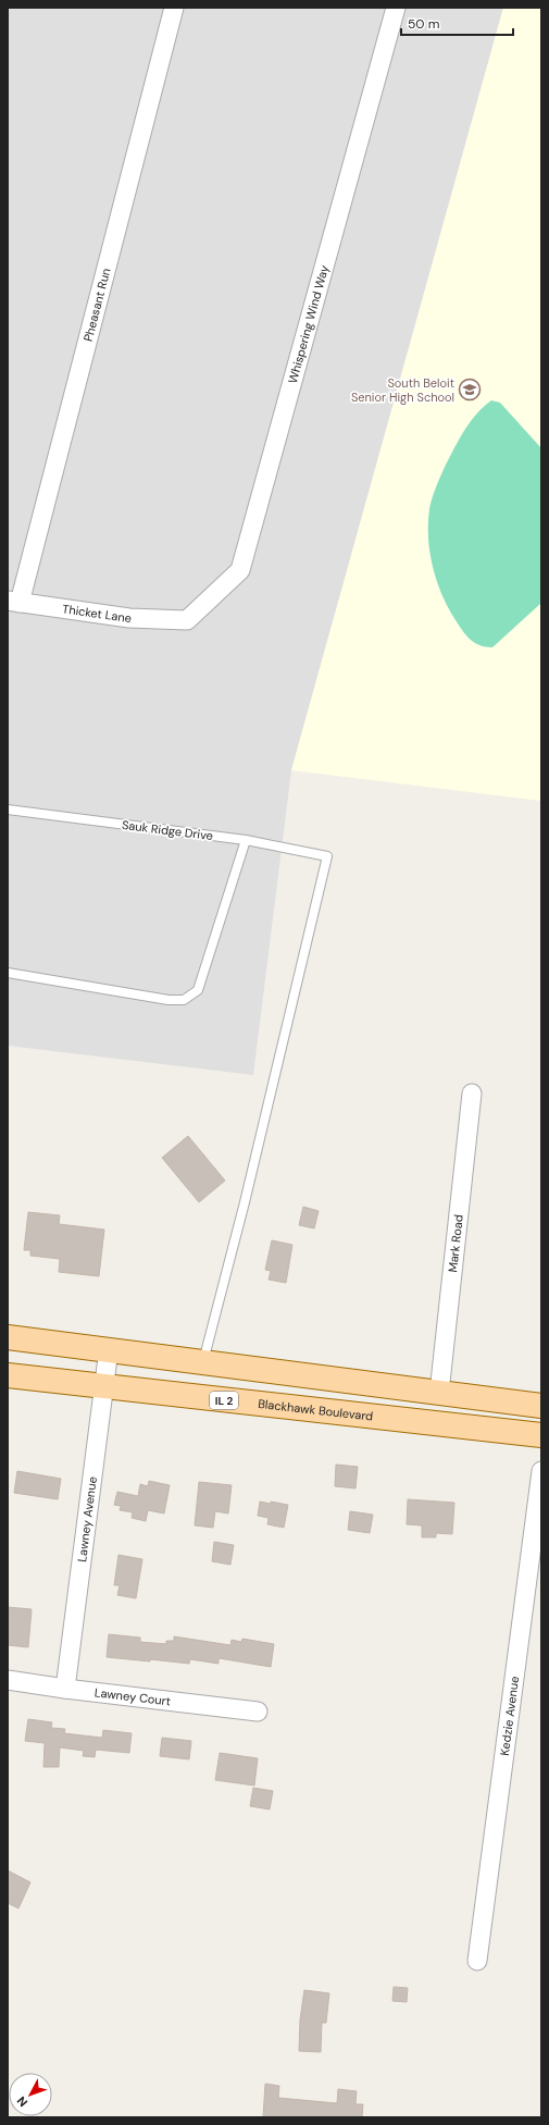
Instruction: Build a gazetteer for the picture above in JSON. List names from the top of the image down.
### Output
{
  "streets": {
    "main road": ["IL 2", "Blackhawk Boulevard"],
    "street": [
      "Pheasant Run",
      "Whispering Wind Way",
      "Thicket Lane",
      "Mark Road",
      "Lawney Avenue",
      "Lawney Court",
      "Kedzie Avenue"
    ],
    "lane": ["Sauk Ridge Drive"]
  },
  "crossings": [
    ["Pheasant Run", "Thicket Lane"],
    ["Whispering Wind Way", "Thicket Lane"],
    ["Blackhawk Boulevard", "Lawney Avenue"],
    ["Lawney Avenue", "Lawney Court"]
  ],
  "places": {
    "school or university": ["South Beloit Senior High School"]
  },
  "scale_bar": "50 m",
  "north": "bottom left"
}
